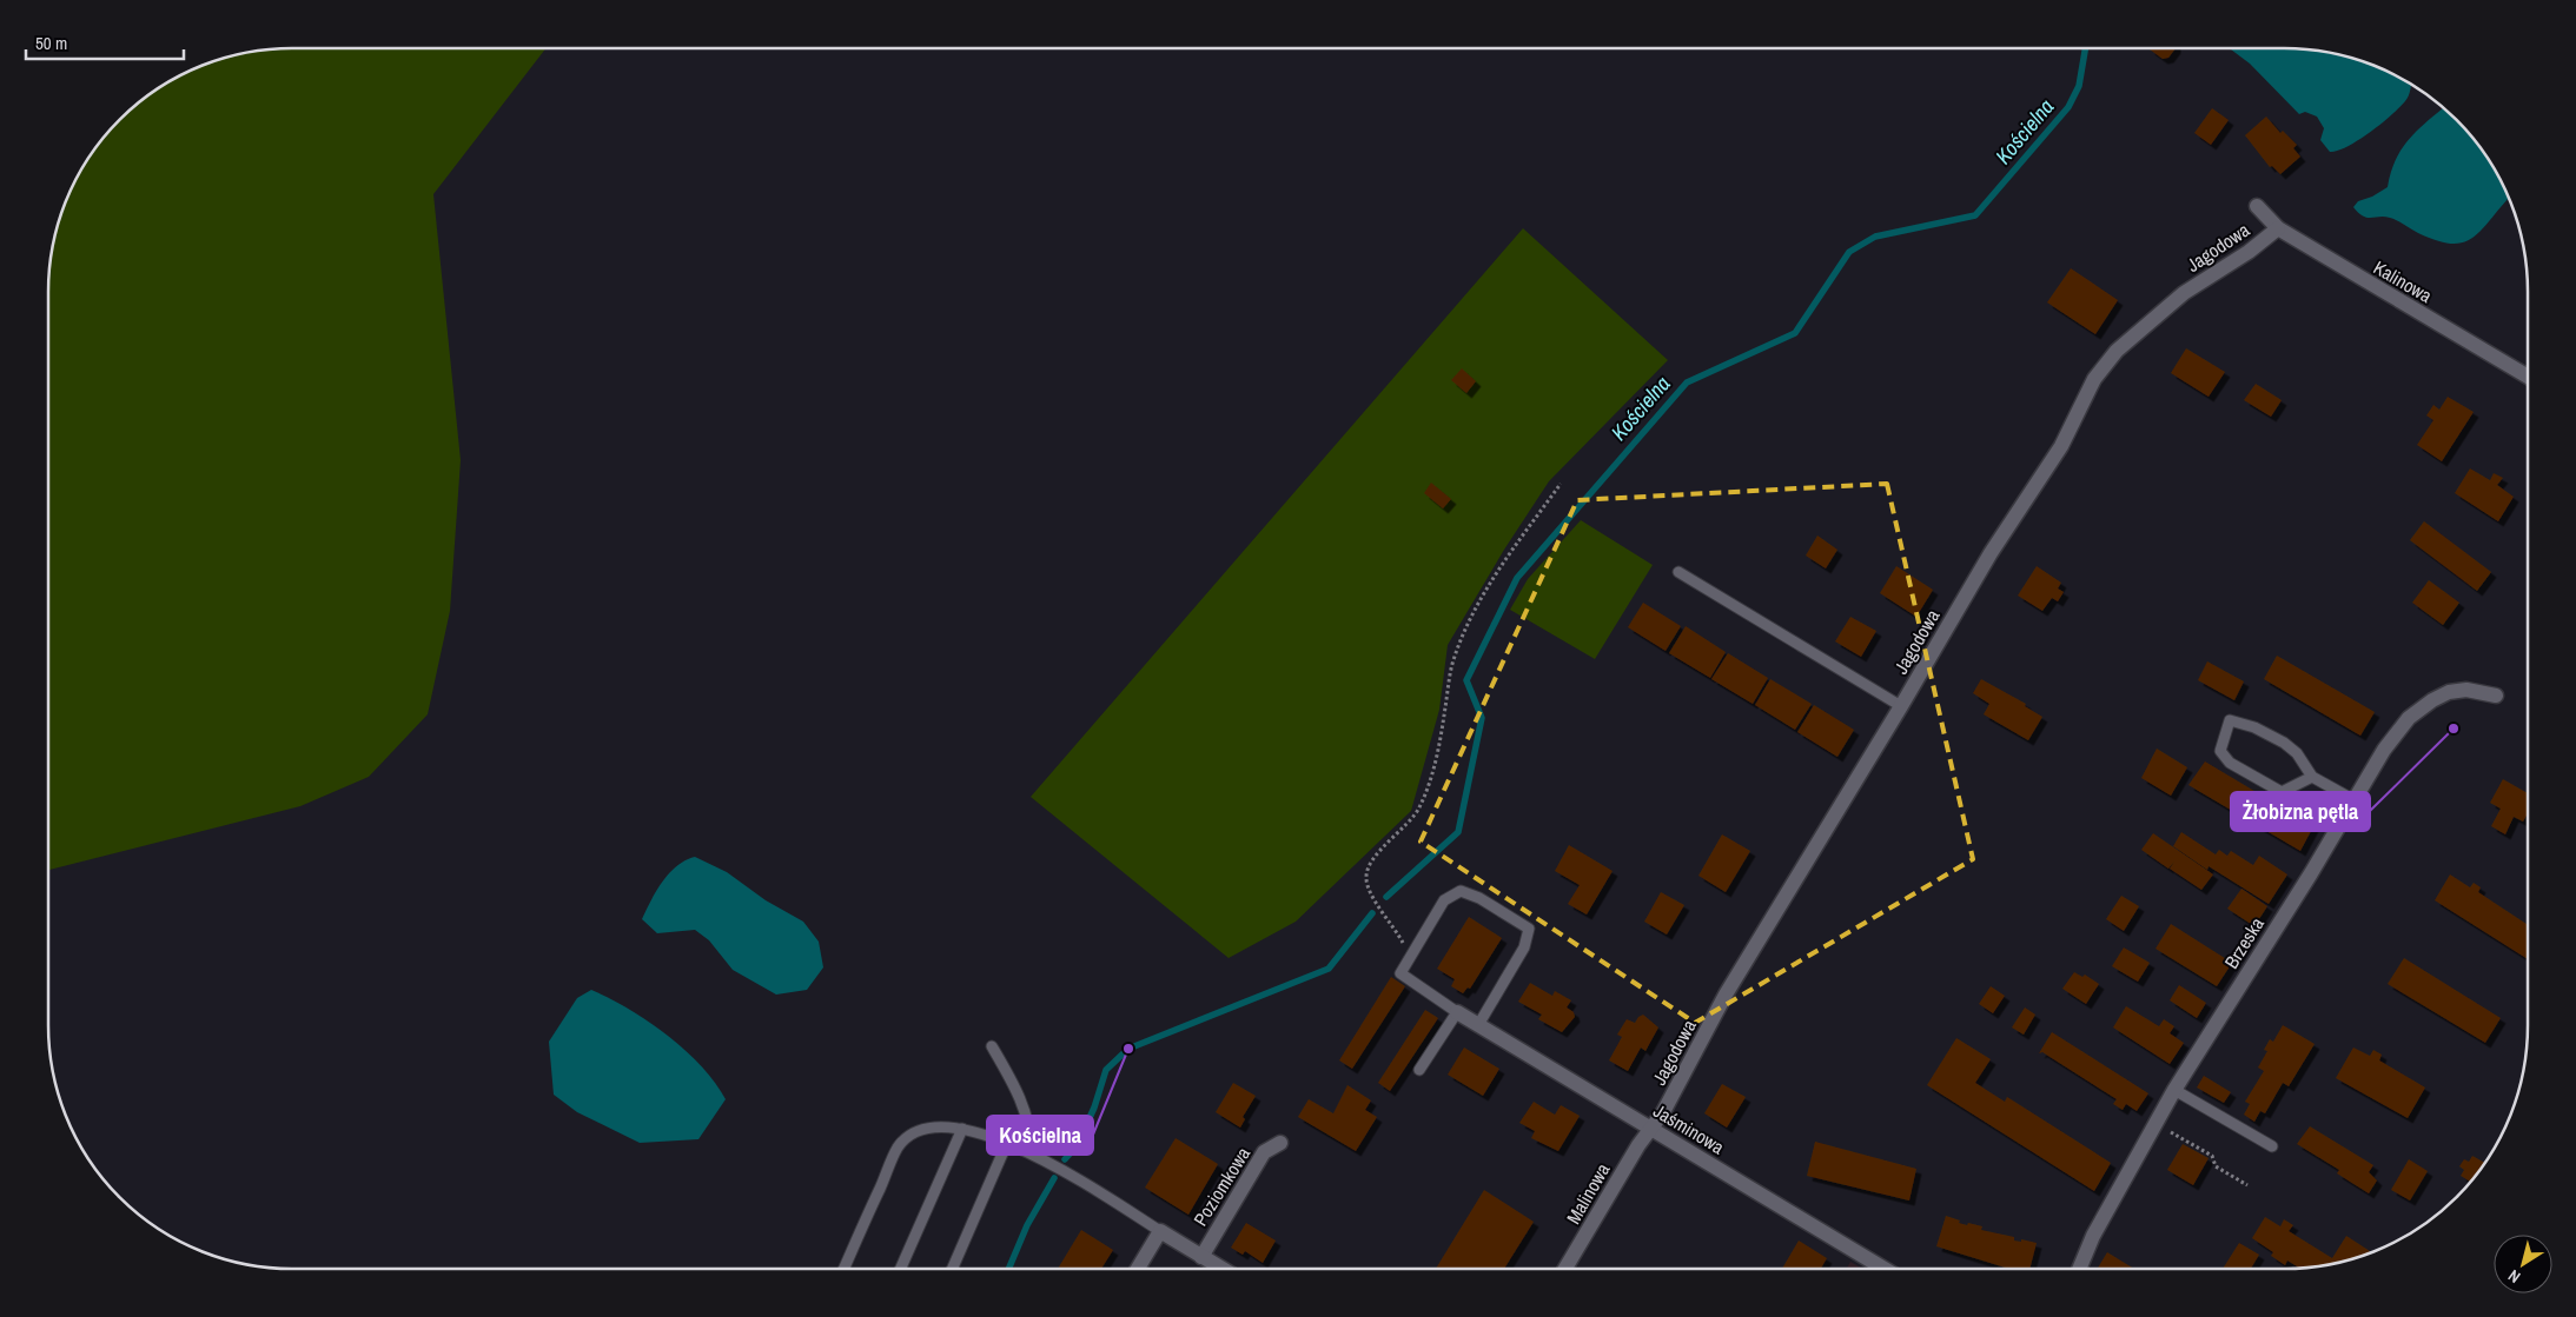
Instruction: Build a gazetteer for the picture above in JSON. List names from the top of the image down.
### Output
{
  "streets": {
    "street": [
      "Jagodowa",
      "Kalinowa",
      "Brzeska",
      "Jaśminowa",
      "Poziomkowa",
      "Malinowa"
    ]
  },
  "crossings": [
    ["Jagodowa", "Kalinowa"],
    ["Jagodowa", "Jaśminowa"],
    ["Jagodowa", "Malinowa"],
    ["Jaśminowa", "Malinowa"]
  ],
  "water": ["Kościelna"],
  "places": ["Żłobizna pętla", "Kościelna"],
  "scale_bar": "50 m",
  "north": "bottom left"
}
